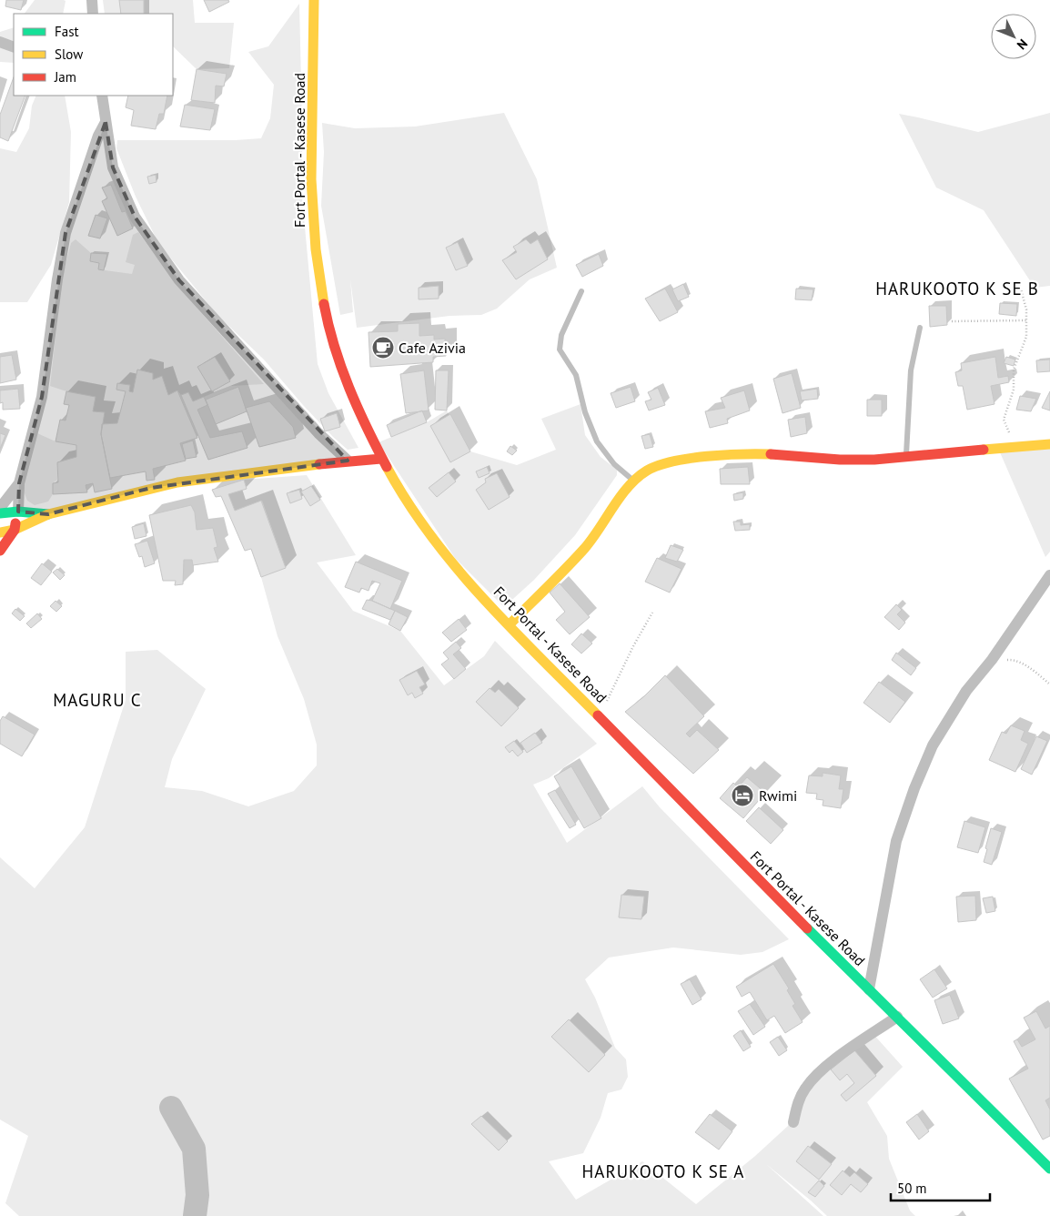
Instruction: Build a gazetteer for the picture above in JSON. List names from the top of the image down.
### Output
{
  "streets": {
    "main road": ["Fort Portal - Kasese Road"]
  },
  "districts": ["HARUKOOTO K SE B", "MAGURU C", "HARUKOOTO K SE A"],
  "places": {
    "cafe": ["Cafe Azivia"],
    "hotel": ["Rwimi"]
  },
  "legend": ["Fast", "Slow", "Jam"],
  "scale_bar": "50 m",
  "north": "bottom right"
}
